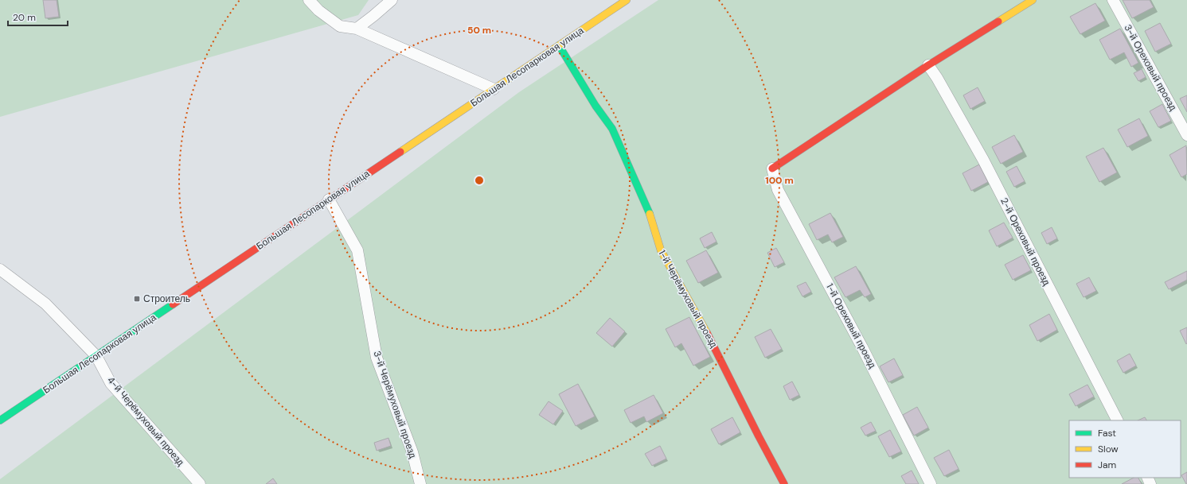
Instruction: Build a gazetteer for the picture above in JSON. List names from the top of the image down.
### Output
{
  "streets": {
    "street": ["Большая Лесопарковая улица", "1-й Черёмуховый проезд"],
    "lane": [
      "3-й Ореховый проезд",
      "2-й Ореховый проезд",
      "1-й Ореховый проезд",
      "3-й Черёмуховый проезд",
      "4-й Черёмуховый проезд"
    ]
  },
  "crossings": [
    ["Большая Лесопарковая улица", "1-й Черёмуховый проезд"],
    ["Большая Лесопарковая улица", "3-й Черёмуховый проезд"],
    ["Большая Лесопарковая улица", "4-й Черёмуховый проезд"]
  ],
  "places": {
    "transit": ["Строитель"]
  },
  "legend": ["Fast", "Slow", "Jam"],
  "scale_bar": "20 m",
  "rings": ["50 m", "100 m"]
}
